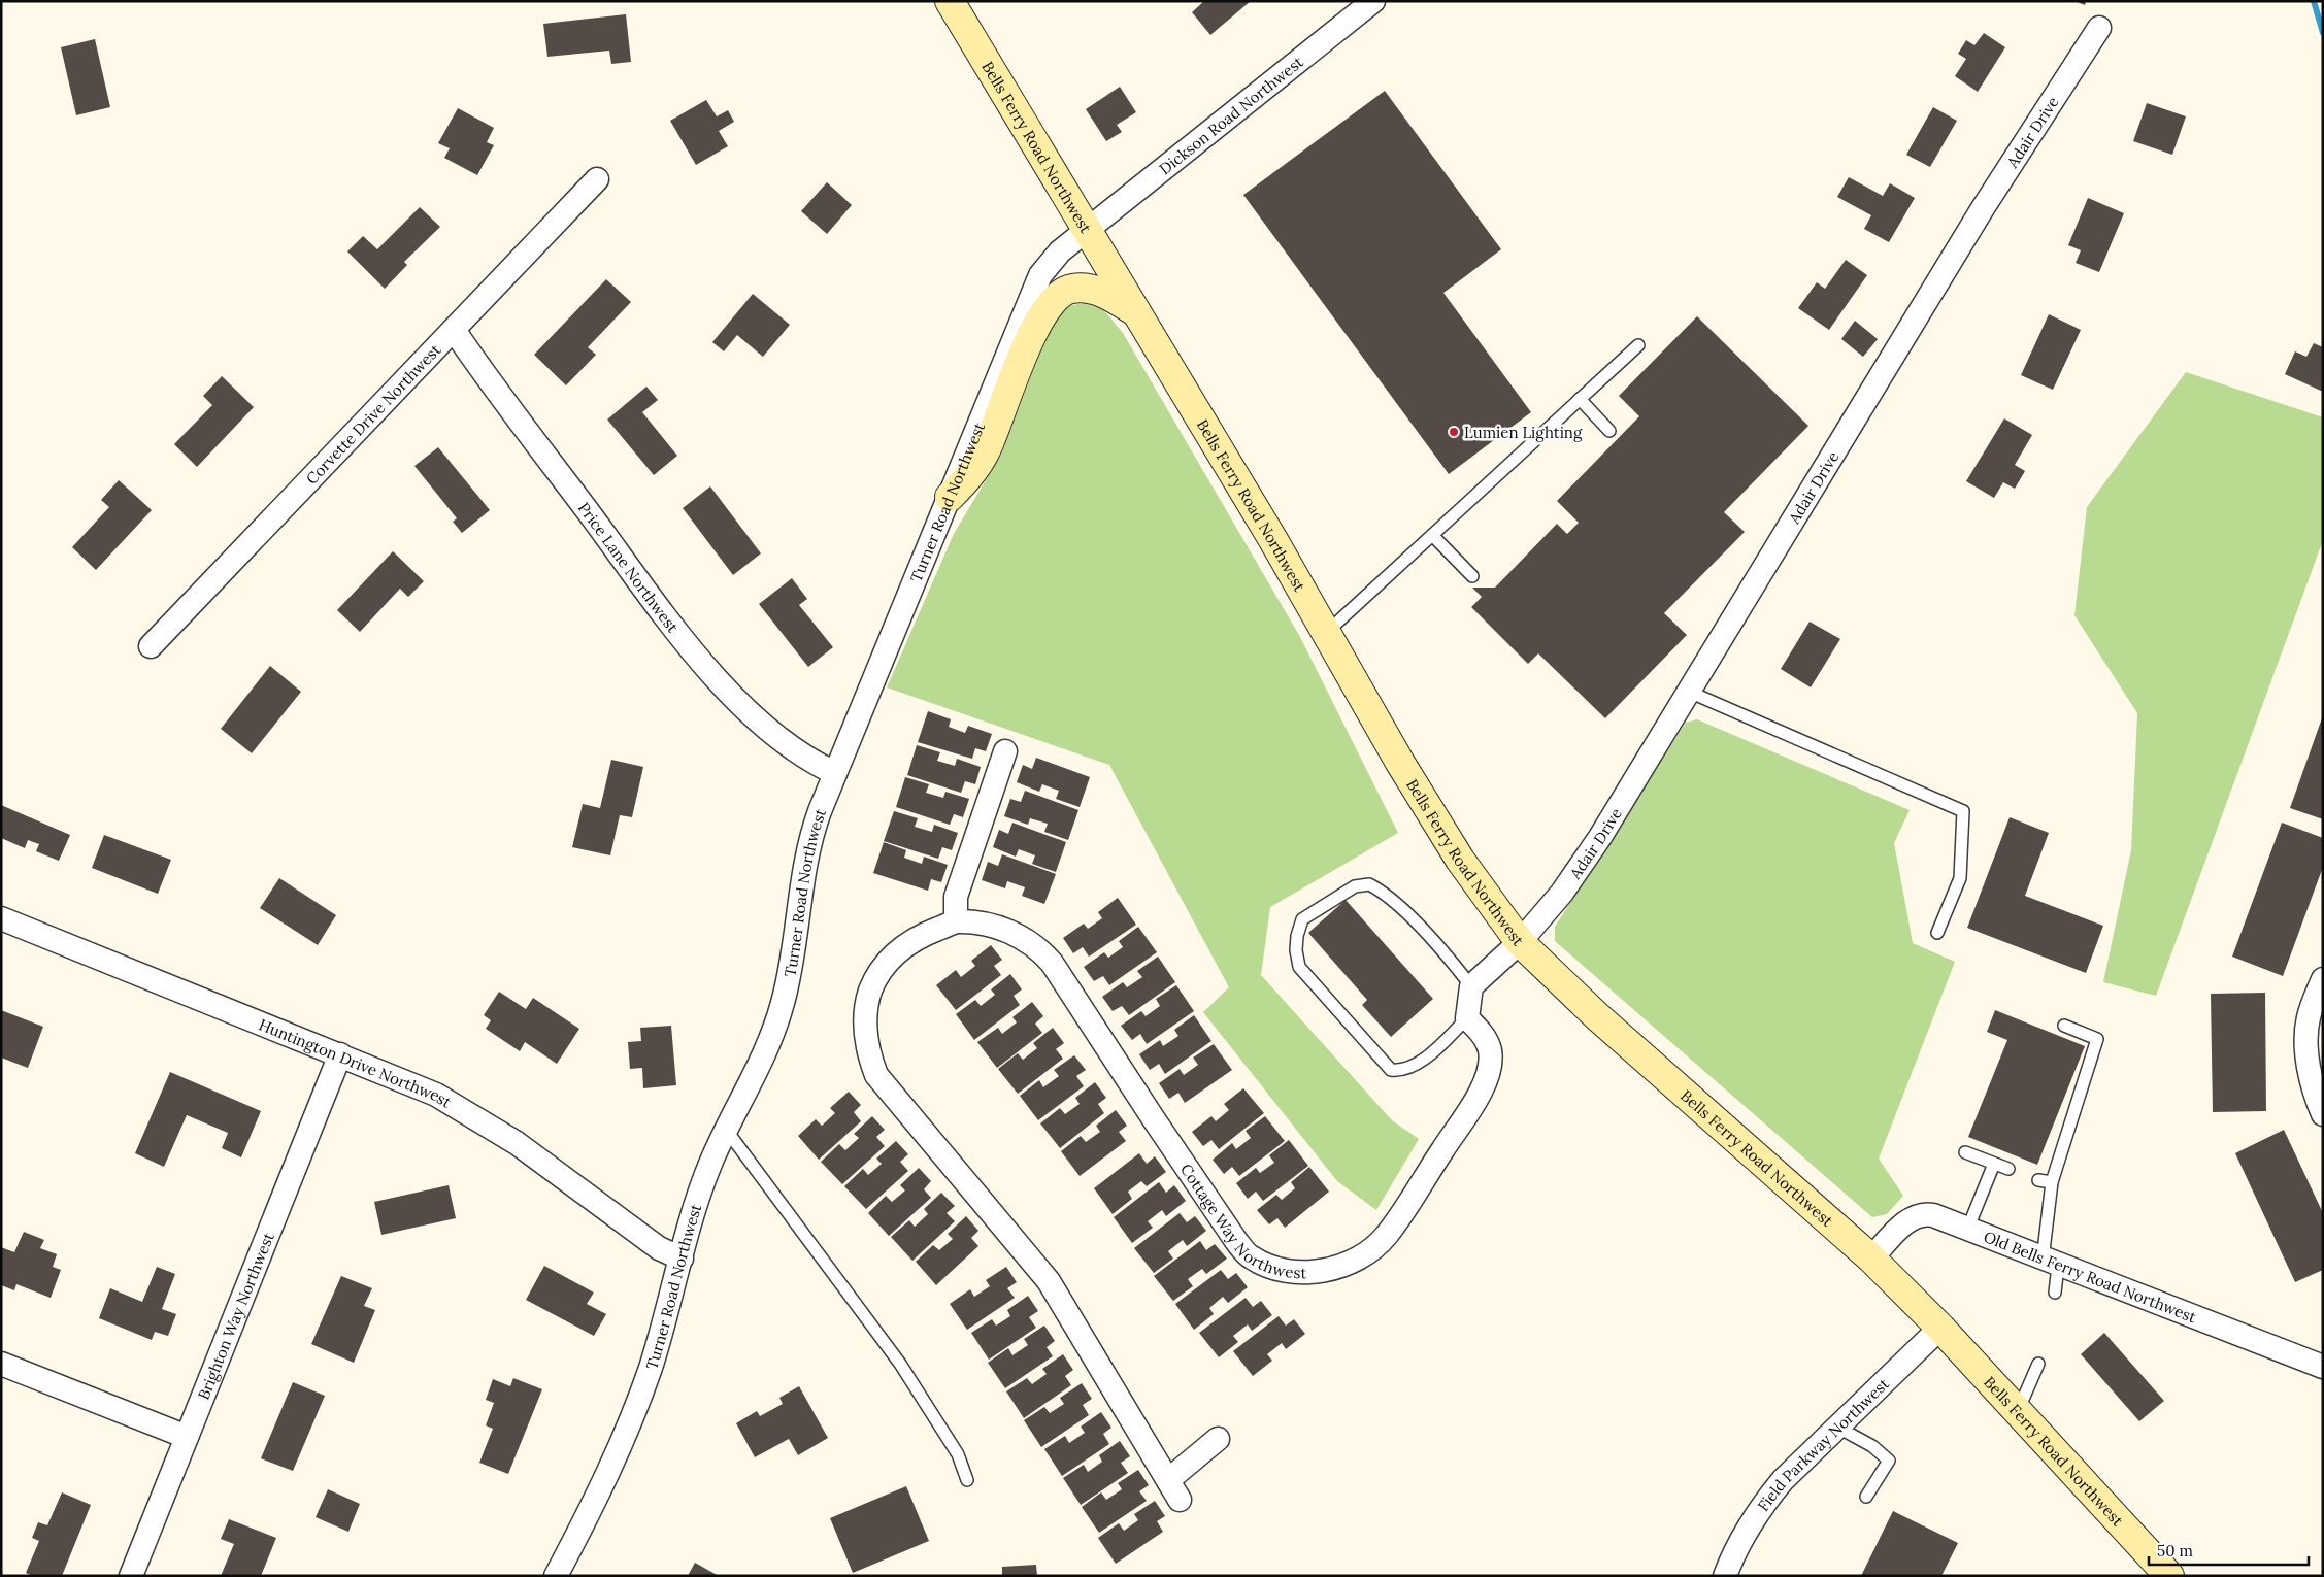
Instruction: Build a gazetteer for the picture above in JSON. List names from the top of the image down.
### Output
{
  "streets": {
    "main road": ["Bells Ferry Road Northwest"],
    "street": [
      "Dickson Road Northwest",
      "Adair Drive",
      "Corvette Drive Northwest",
      "Turner Road Northwest",
      "Price Lane Northwest",
      "Huntington Drive Northwest",
      "Cottage Way Northwest",
      "Old Bells Ferry Road Northwest",
      "Brighton Way Northwest",
      "Field Parkway Northwest"
    ]
  },
  "crossings": [
    ["Dickson Road Northwest", "Bells Ferry Road Northwest"],
    ["Dickson Road Northwest", "Turner Road Northwest"],
    ["Adair Drive", "Bells Ferry Road Northwest"],
    ["Bells Ferry Road Northwest", "Turner Road Northwest"],
    ["Bells Ferry Road Northwest", "Old Bells Ferry Road Northwest"],
    ["Bells Ferry Road Northwest", "Field Parkway Northwest"],
    ["Corvette Drive Northwest", "Price Lane Northwest"],
    ["Turner Road Northwest", "Price Lane Northwest"],
    ["Turner Road Northwest", "Huntington Drive Northwest"],
    ["Huntington Drive Northwest", "Brighton Way Northwest"]
  ],
  "places": ["Lumien Lighting"],
  "scale_bar": "50 m"
}
